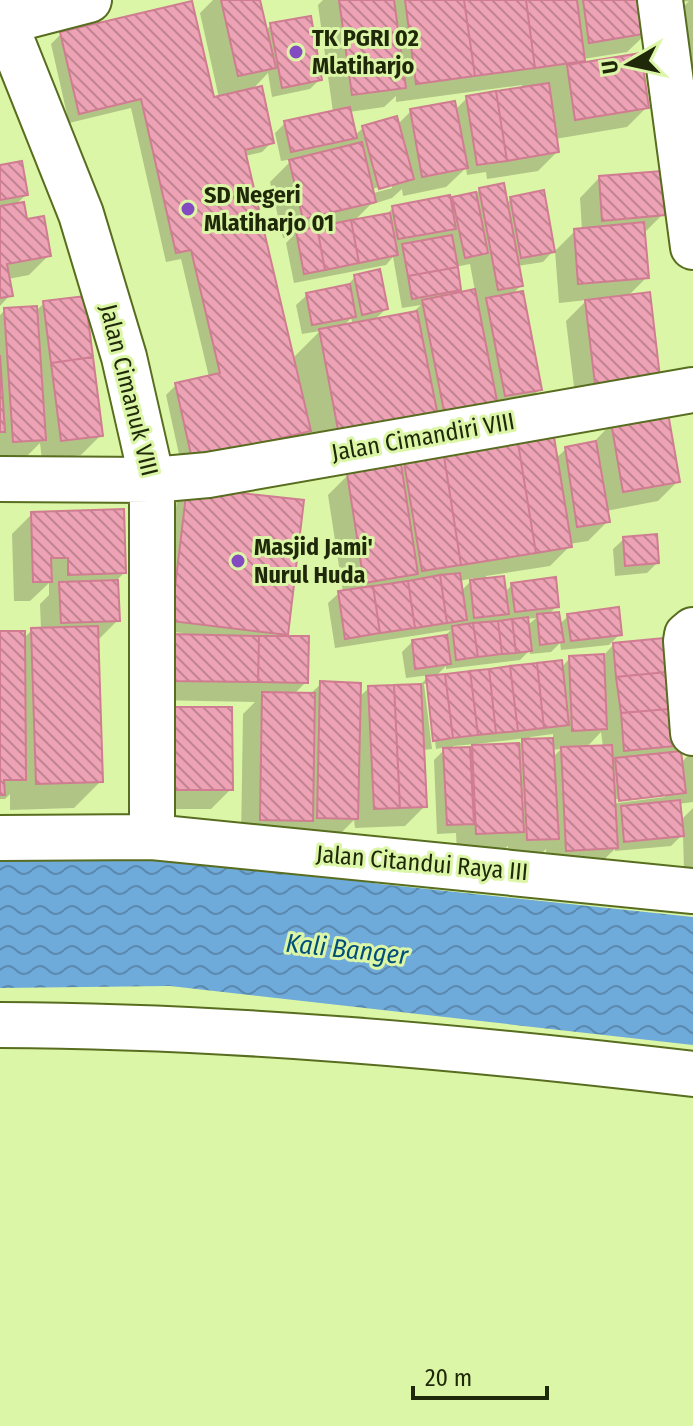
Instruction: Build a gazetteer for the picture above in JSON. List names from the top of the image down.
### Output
{
  "streets": {
    "street": ["Jalan Cimanuk VIII", "Jalan Cimandiri VIII", "Jalan Citandui Raya III"]
  },
  "crossings": [
    ["Jalan Cimanuk VIII", "Jalan Cimandiri VIII"],
    ["Jalan Cimanuk VIII", "Jalan Citandui Raya III"]
  ],
  "water": ["Kali Banger"],
  "places": ["TK PGRI 02 Mlatiharjo", "SD Negeri Mlatiharjo 01", "Masjid Jami' Nurul Huda"],
  "scale_bar": "20 m",
  "north": "left"
}
